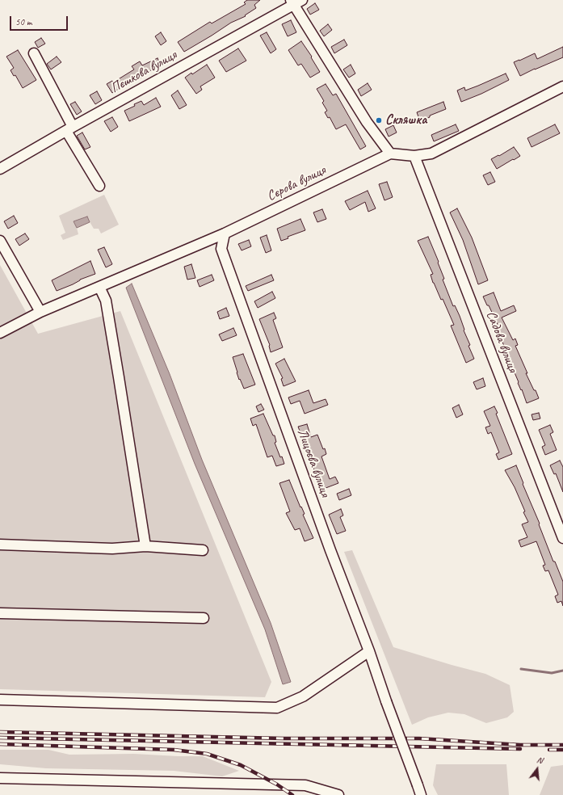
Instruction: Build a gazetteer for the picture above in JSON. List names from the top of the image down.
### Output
{
  "streets": {
    "street": [
      "Пєшкова вулиця",
      "Сєрова вулиця",
      "Садова вулиця",
      "Лицоєва вулиця"
    ]
  },
  "crossings": [
    ["Сєрова вулиця", "Лицоєва вулиця"]
  ],
  "places": ["Скляшка"],
  "scale_bar": "50 m",
  "north": "top"
}
